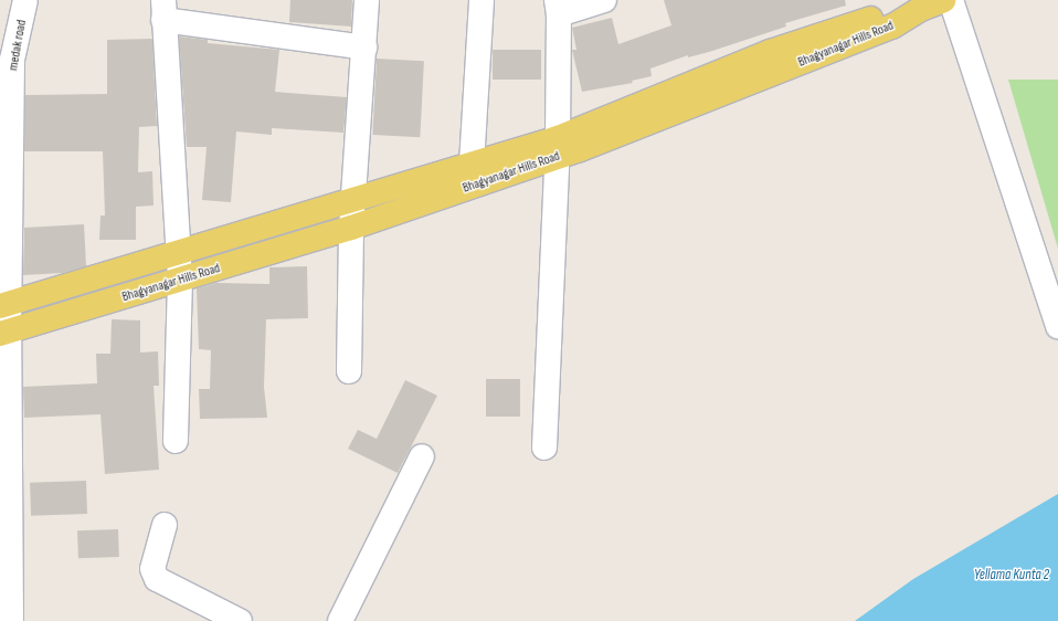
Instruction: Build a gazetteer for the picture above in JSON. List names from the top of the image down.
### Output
{
  "streets": {
    "main road": ["Bhagyanagar Hills Road"],
    "street": ["medak road"]
  },
  "crossings": [
    ["Bhagyanagar Hills Road", "medak road"]
  ],
  "water": ["Yellama Kunta 2"]
}
